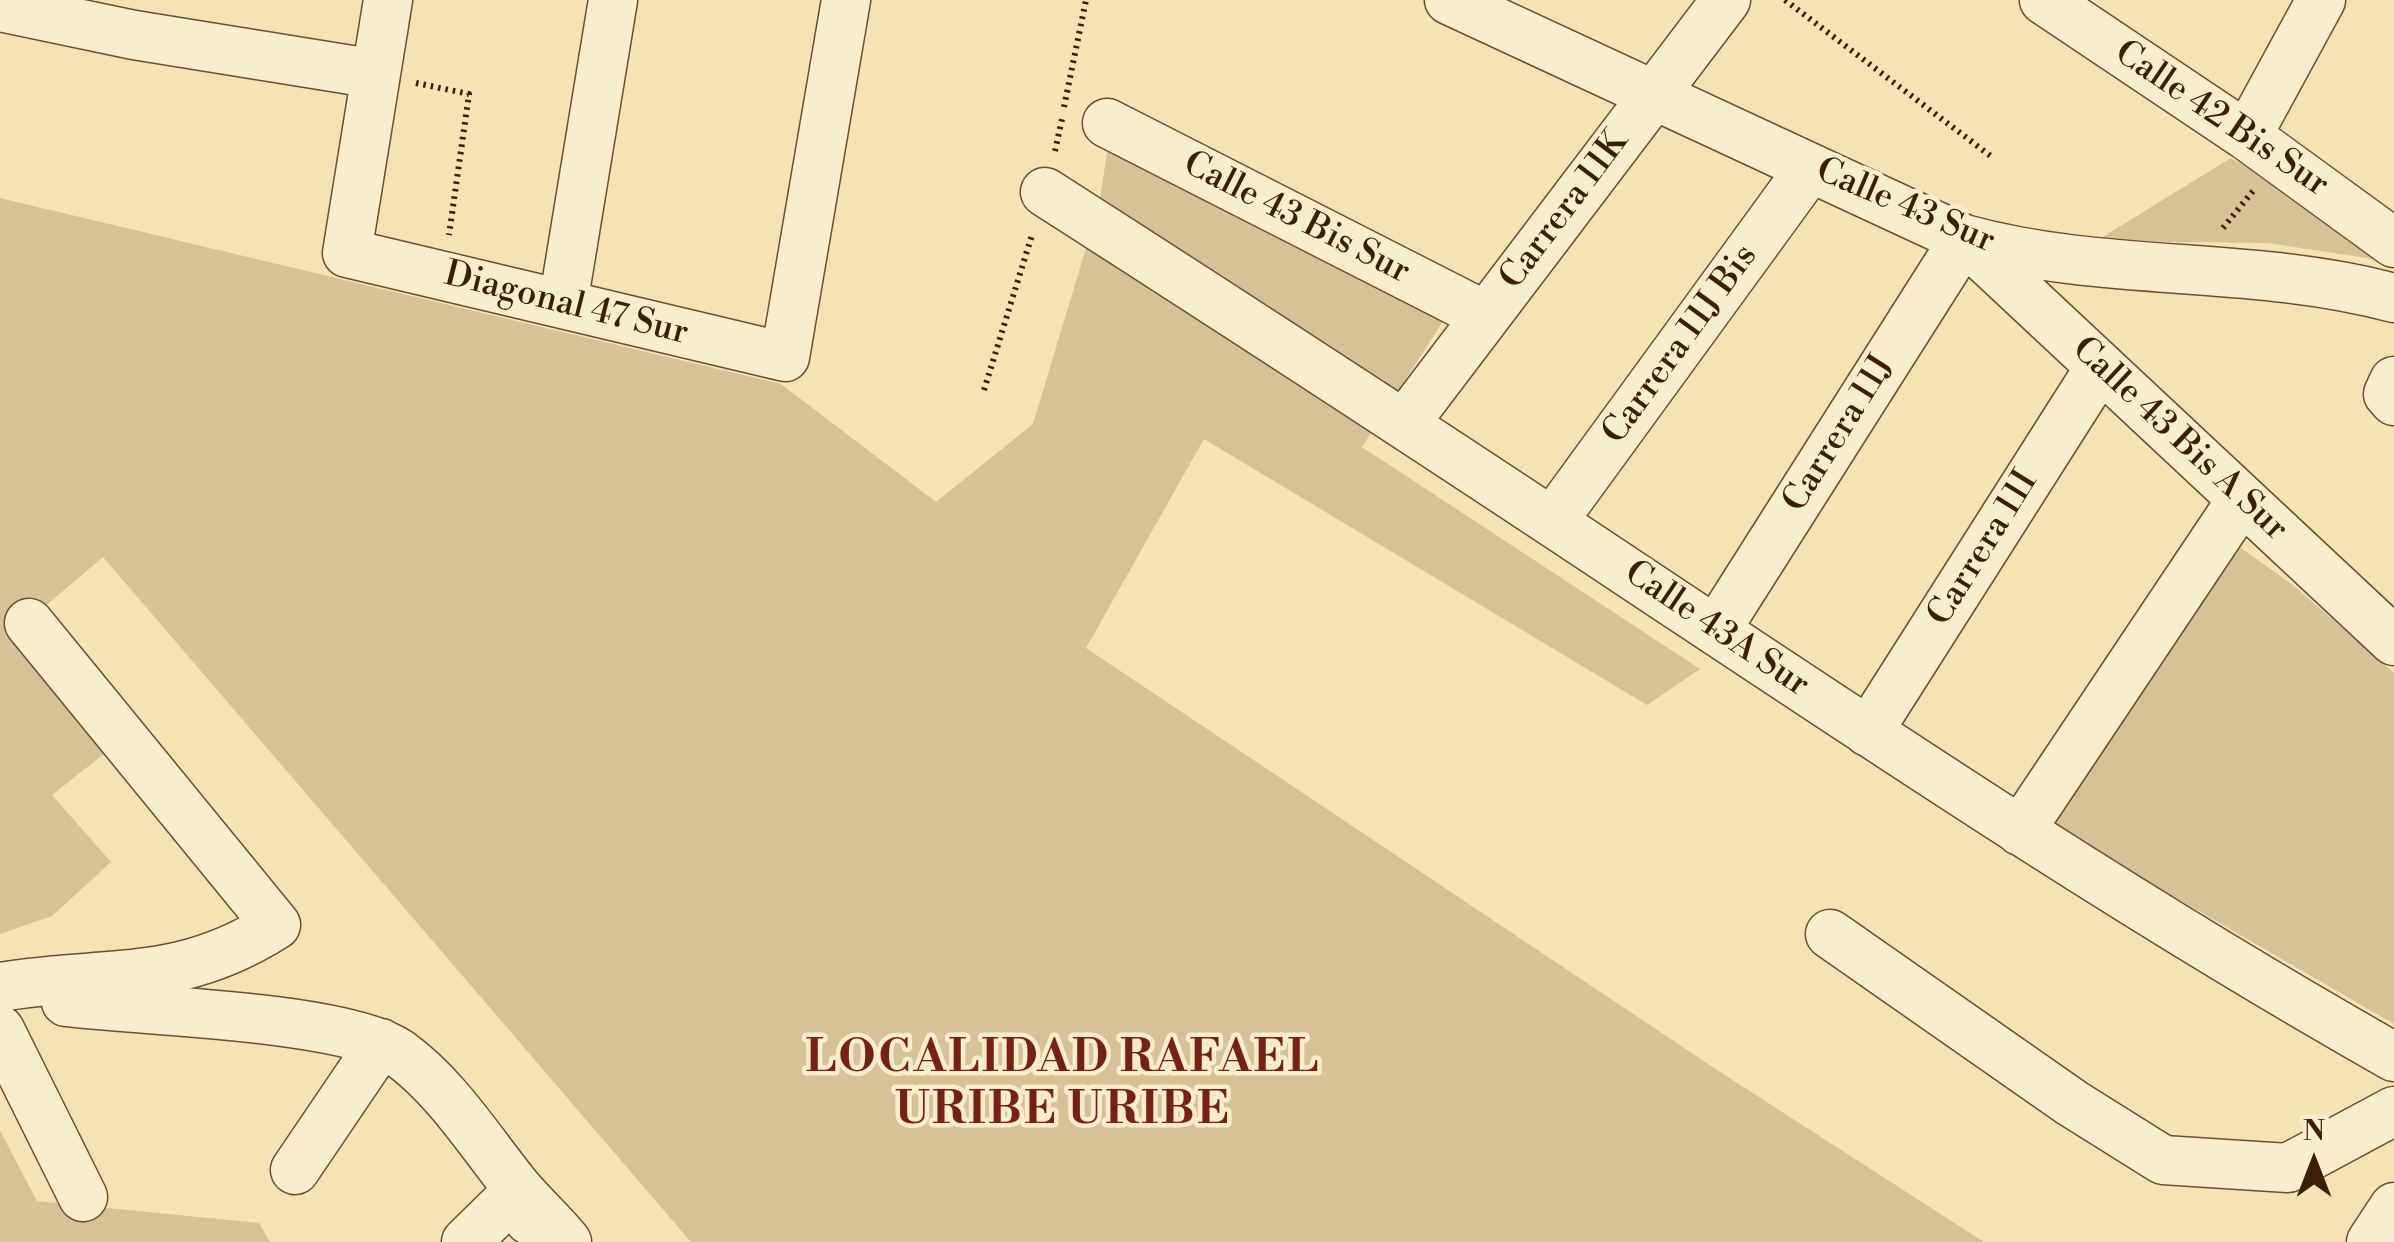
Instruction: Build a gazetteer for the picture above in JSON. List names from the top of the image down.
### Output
{
  "streets": {
    "street": [
      "Calle 42 Bis Sur",
      "Calle 43 Sur",
      "Carrera 11K",
      "Calle 43 Bis Sur",
      "Diagonal 47 Sur",
      "Carrera 11J Bis",
      "Carrera 11J",
      "Calle 43 Bis A Sur",
      "Carrera 11I",
      "Calle 43A Sur"
    ]
  },
  "crossings": [
    ["Calle 43 Sur", "Carrera 11K"],
    ["Calle 43 Sur", "Carrera 11J Bis"],
    ["Calle 43 Sur", "Carrera 11J"],
    ["Calle 43 Sur", "Calle 43 Bis A Sur"],
    ["Carrera 11K", "Calle 43 Bis Sur"],
    ["Carrera 11K", "Calle 43A Sur"],
    ["Carrera 11J Bis", "Calle 43A Sur"],
    ["Carrera 11J", "Calle 43 Bis A Sur"],
    ["Carrera 11J", "Calle 43A Sur"],
    ["Calle 43 Bis A Sur", "Carrera 11I"],
    ["Carrera 11I", "Calle 43A Sur"]
  ],
  "districts": ["LOCALIDAD RAFAEL URIBE URIBE"],
  "north": "top"
}
